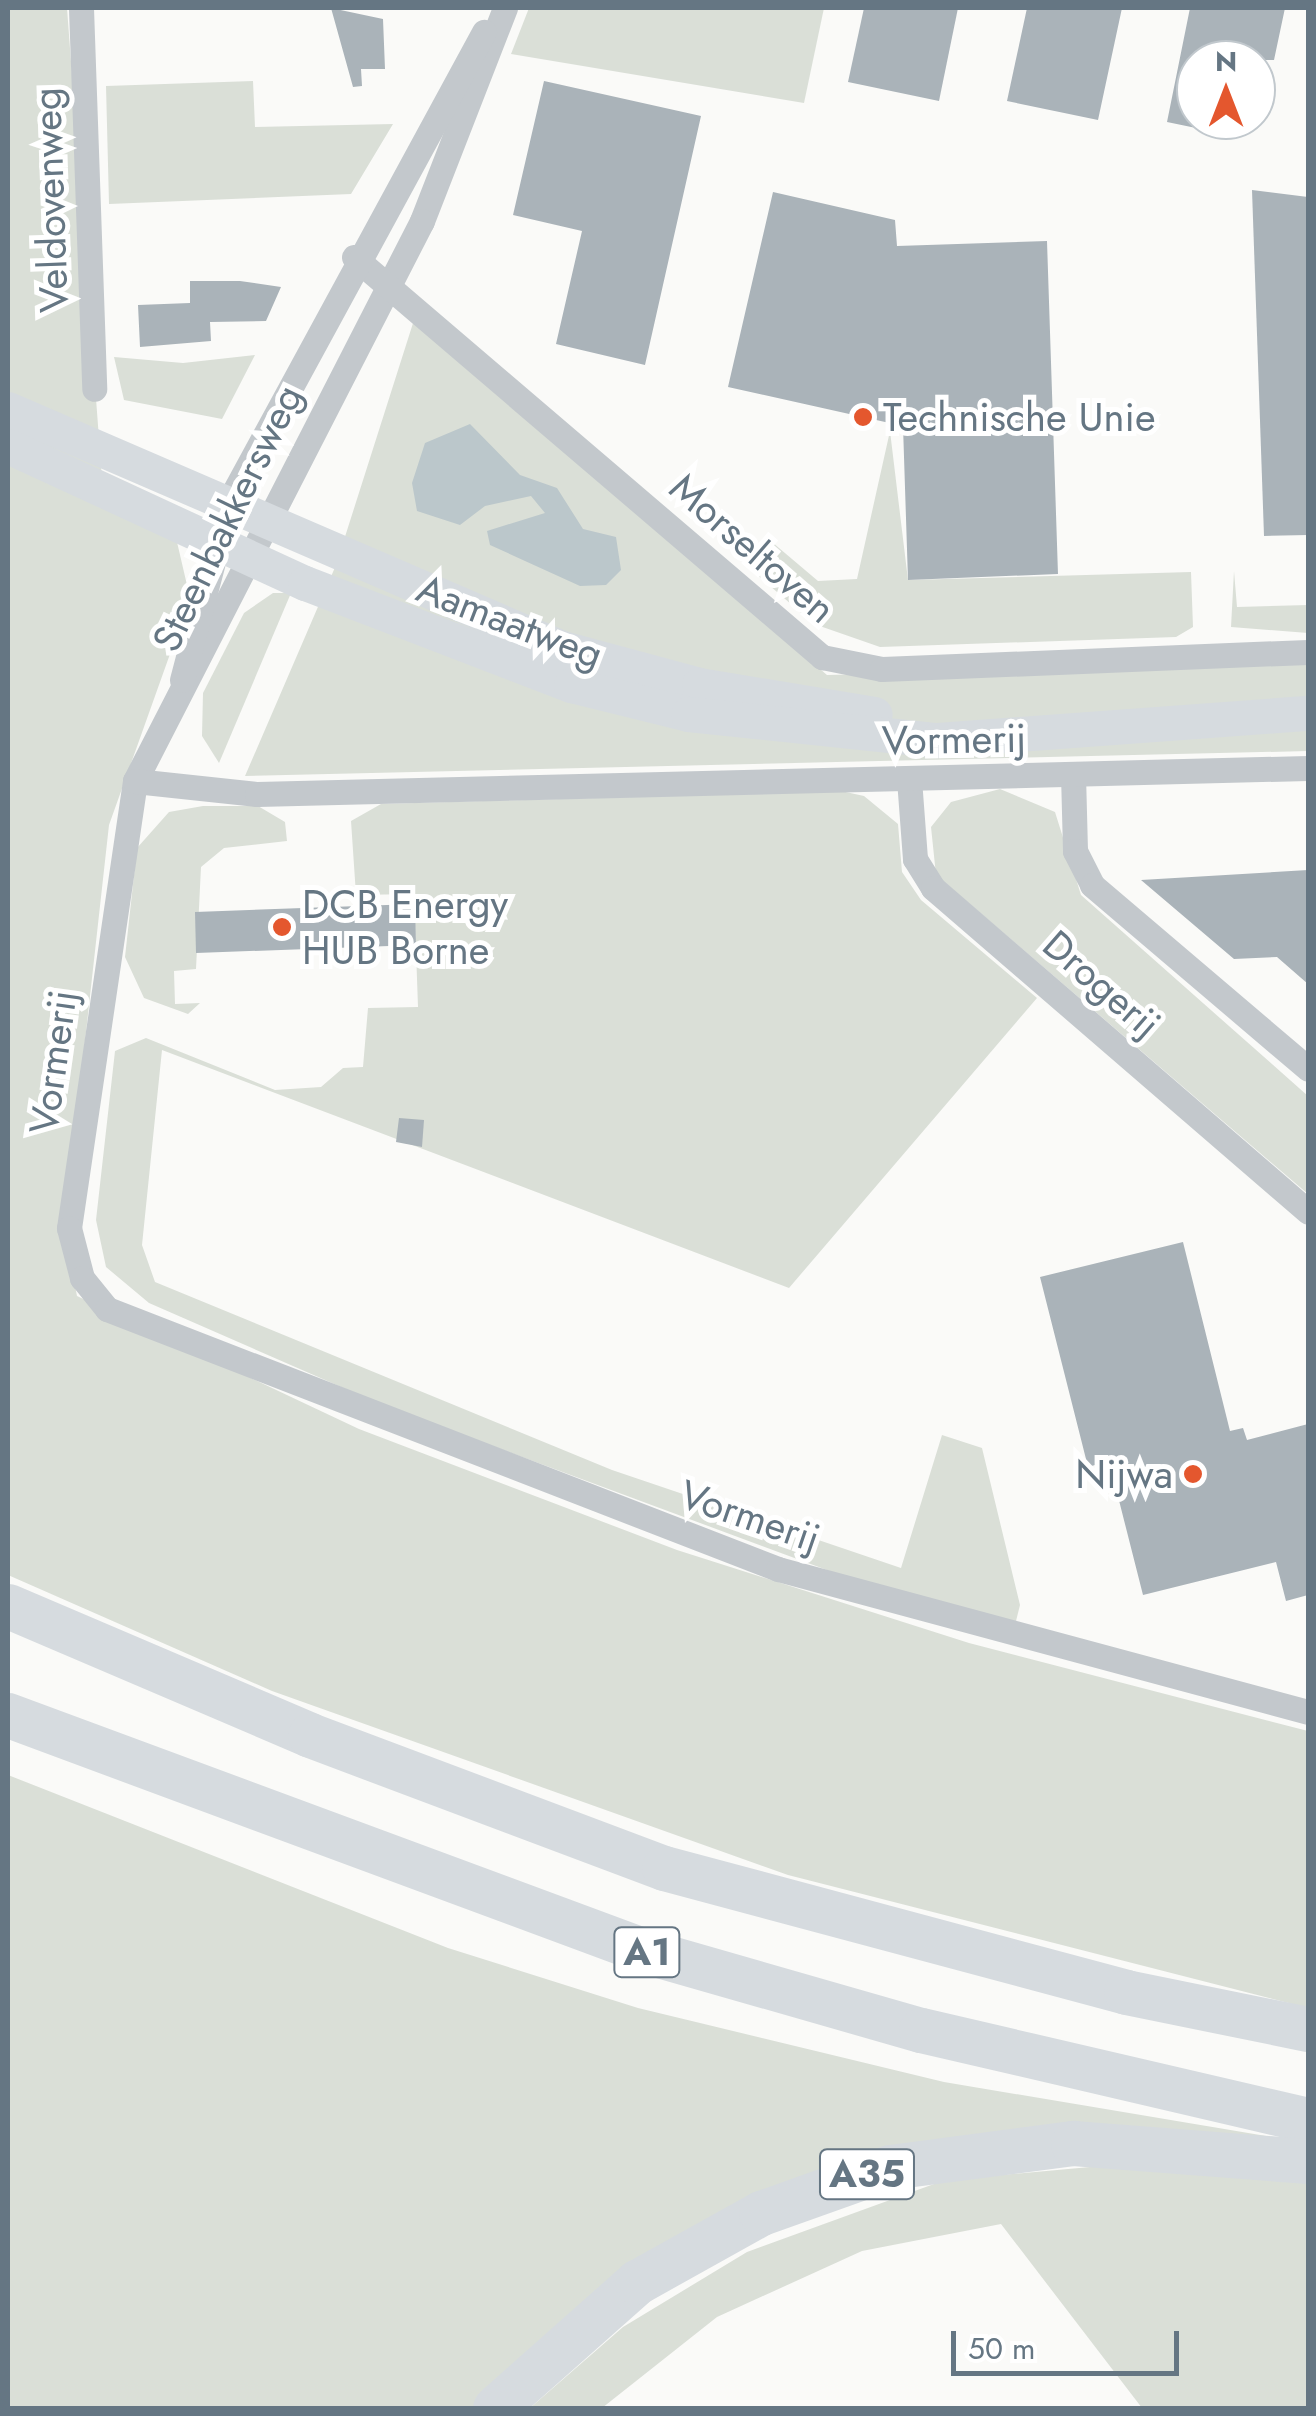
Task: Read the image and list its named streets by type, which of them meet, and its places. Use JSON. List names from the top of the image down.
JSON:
{
  "streets": {
    "highway": ["A1", "A35"],
    "main road": ["Aamaatweg"],
    "street": [
      "Veldovenweg",
      "Steenbakkersweg",
      "Morseltoven",
      "Vormerij",
      "Drogerij"
    ]
  },
  "crossings": [
    ["Steenbakkersweg", "Morseltoven"],
    ["Steenbakkersweg", "Aamaatweg"],
    ["Vormerij", "Drogerij"]
  ],
  "places": ["Technische Unie", "DCB Energy HUB Borne", "Nijwa"],
  "scale_bar": "50 m",
  "north": "top"
}
